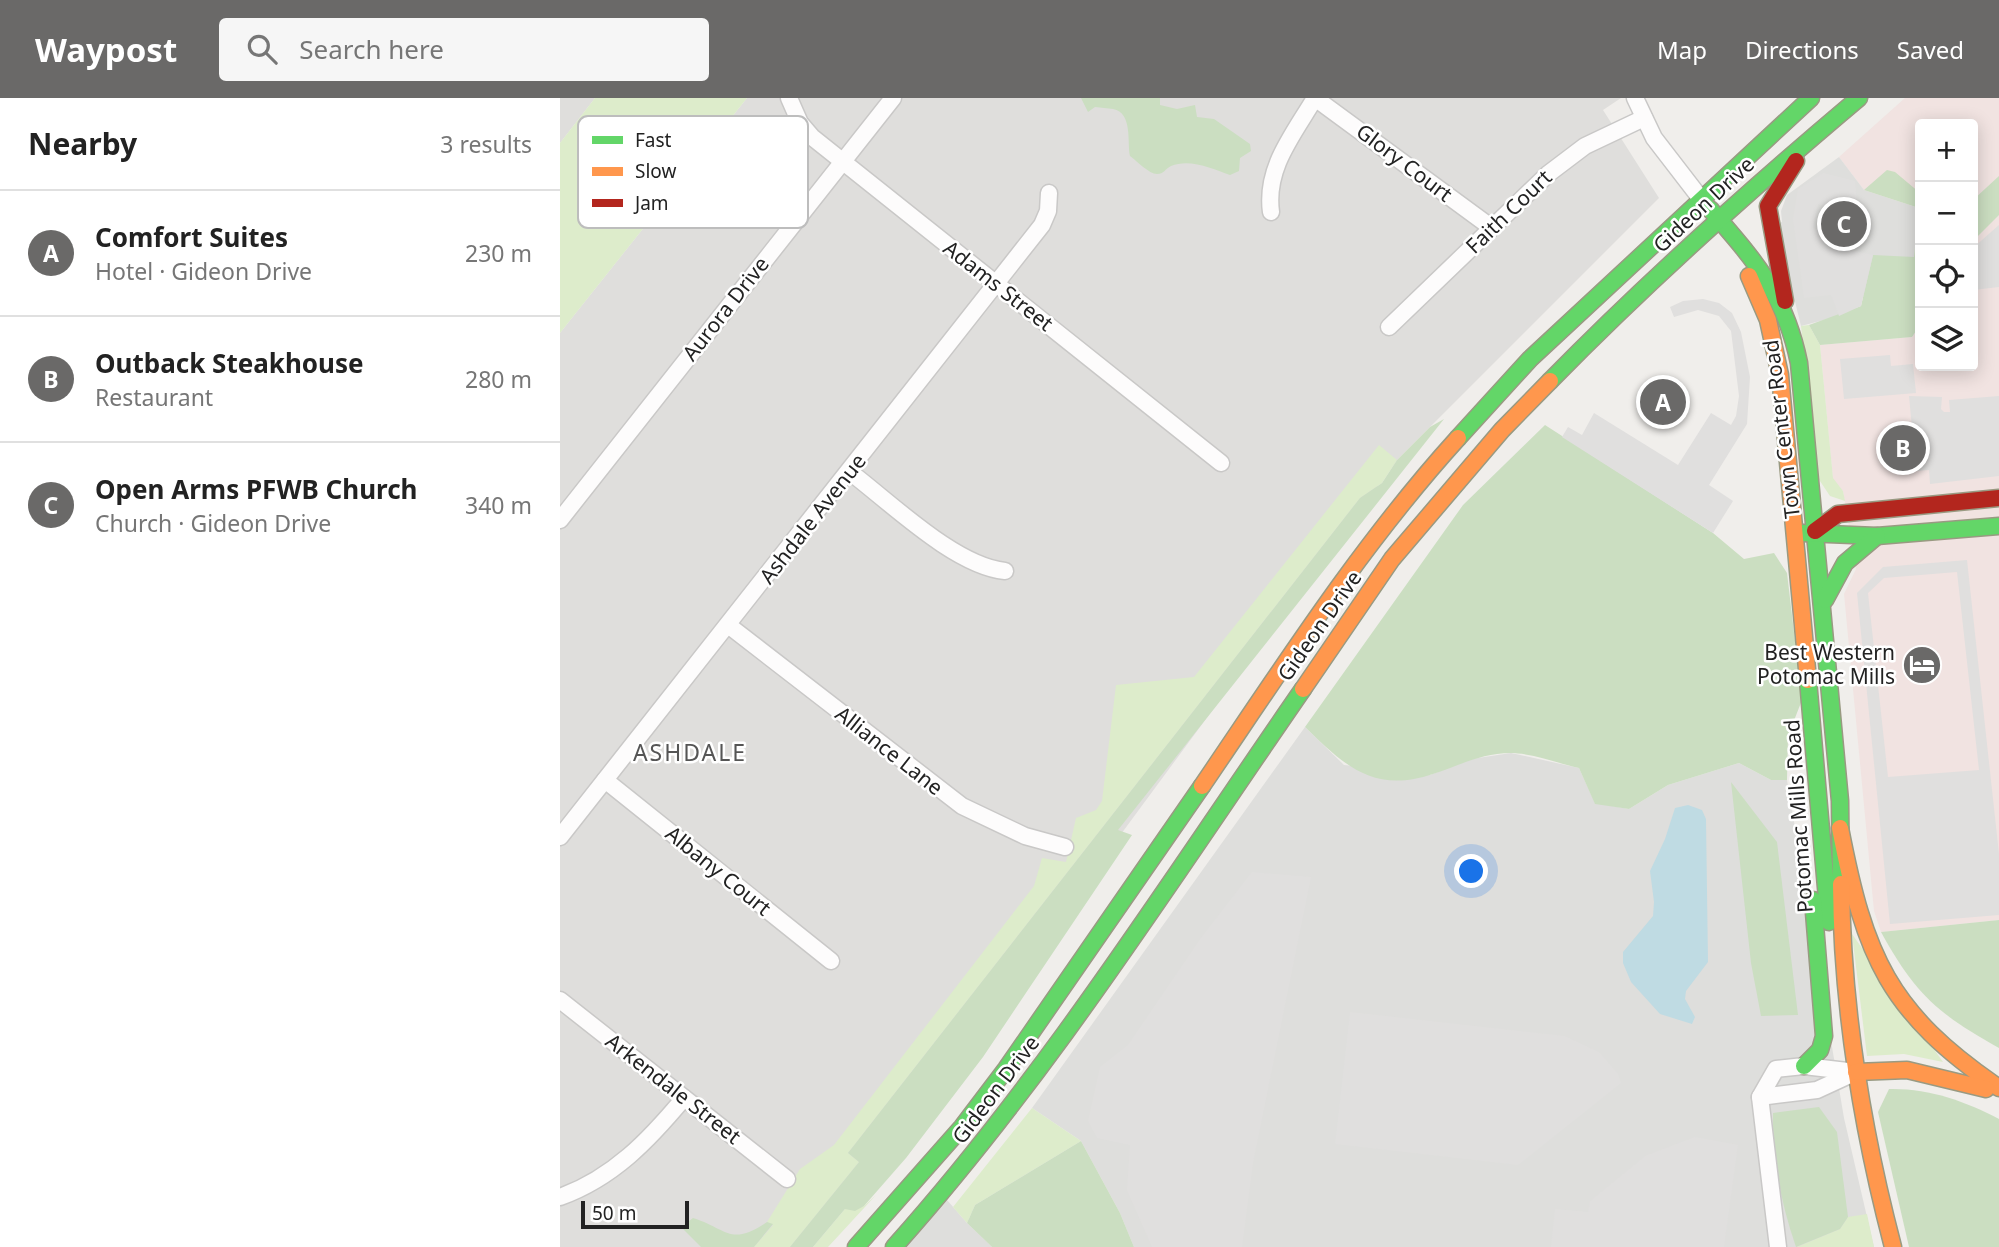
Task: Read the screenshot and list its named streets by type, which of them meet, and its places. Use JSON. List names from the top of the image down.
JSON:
{
  "streets": {
    "main road": ["Gideon Drive", "Town Center Road", "Potomac Mills Road"],
    "street": [
      "Glory Court",
      "Faith Court",
      "Adams Street",
      "Aurora Drive",
      "Ashdale Avenue",
      "Alliance Lane",
      "Albany Court",
      "Arkendale Street"
    ]
  },
  "crossings": [
    ["Glory Court", "Faith Court"],
    ["Gideon Drive", "Town Center Road"],
    ["Adams Street", "Aurora Drive"],
    ["Adams Street", "Ashdale Avenue"],
    ["Town Center Road", "Potomac Mills Road"],
    ["Ashdale Avenue", "Alliance Lane"],
    ["Ashdale Avenue", "Albany Court"]
  ],
  "districts": ["ASHDALE"],
  "places": {
    "hotel": ["Best Western Potomac Mills"]
  },
  "legend": ["Fast", "Slow", "Jam"],
  "scale_bar": "50 m",
  "page": {
    "header": "Waypost",
    "search": "Search here",
    "nav": ["Map", "Directions", "Saved"],
    "heading": ["Nearby", "3 results"],
    "map_buttons": ["+", "−"],
    "list": [
      {
        "mark": "A",
        "name": "Comfort Suites",
        "note": "Hotel · Gideon Drive",
        "value": "230 m"
      },
      {
        "mark": "B",
        "name": "Outback Steakhouse",
        "note": "Restaurant",
        "value": "280 m"
      },
      {
        "mark": "C",
        "name": "Open Arms PFWB Church",
        "note": "Church · Gideon Drive",
        "value": "340 m"
      }
    ],
    "pins": ["C", "A", "B"],
    "scale": "50 m"
  }
}
